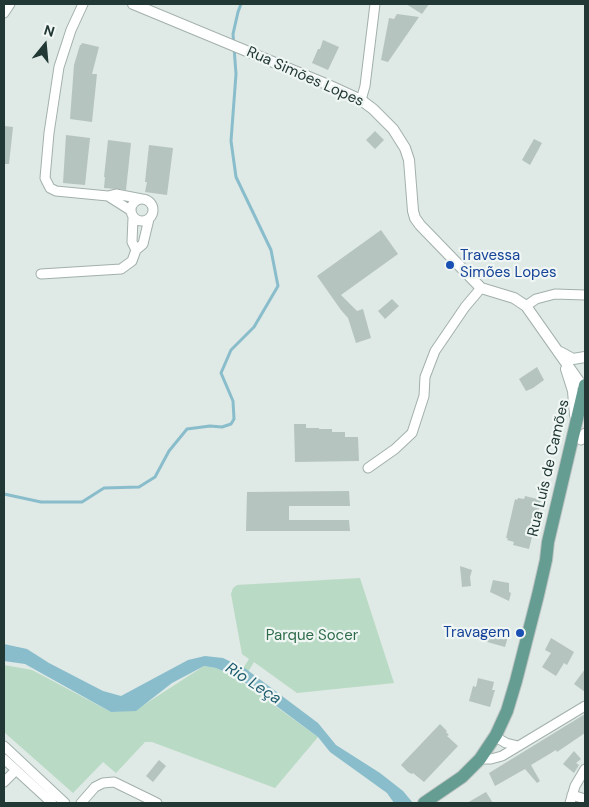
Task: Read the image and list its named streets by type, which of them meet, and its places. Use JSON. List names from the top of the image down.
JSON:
{
  "streets": {
    "main road": ["Rua Luís de Camões"],
    "street": ["Rua Simões Lopes"]
  },
  "crossings": [
    ["Rua Simões Lopes", "Rua Luís de Camões"]
  ],
  "water": ["Rio Leça"],
  "parks": ["Parque Socer"],
  "places": ["Travessa Simões Lopes", "Travagem"],
  "north": "top"
}
